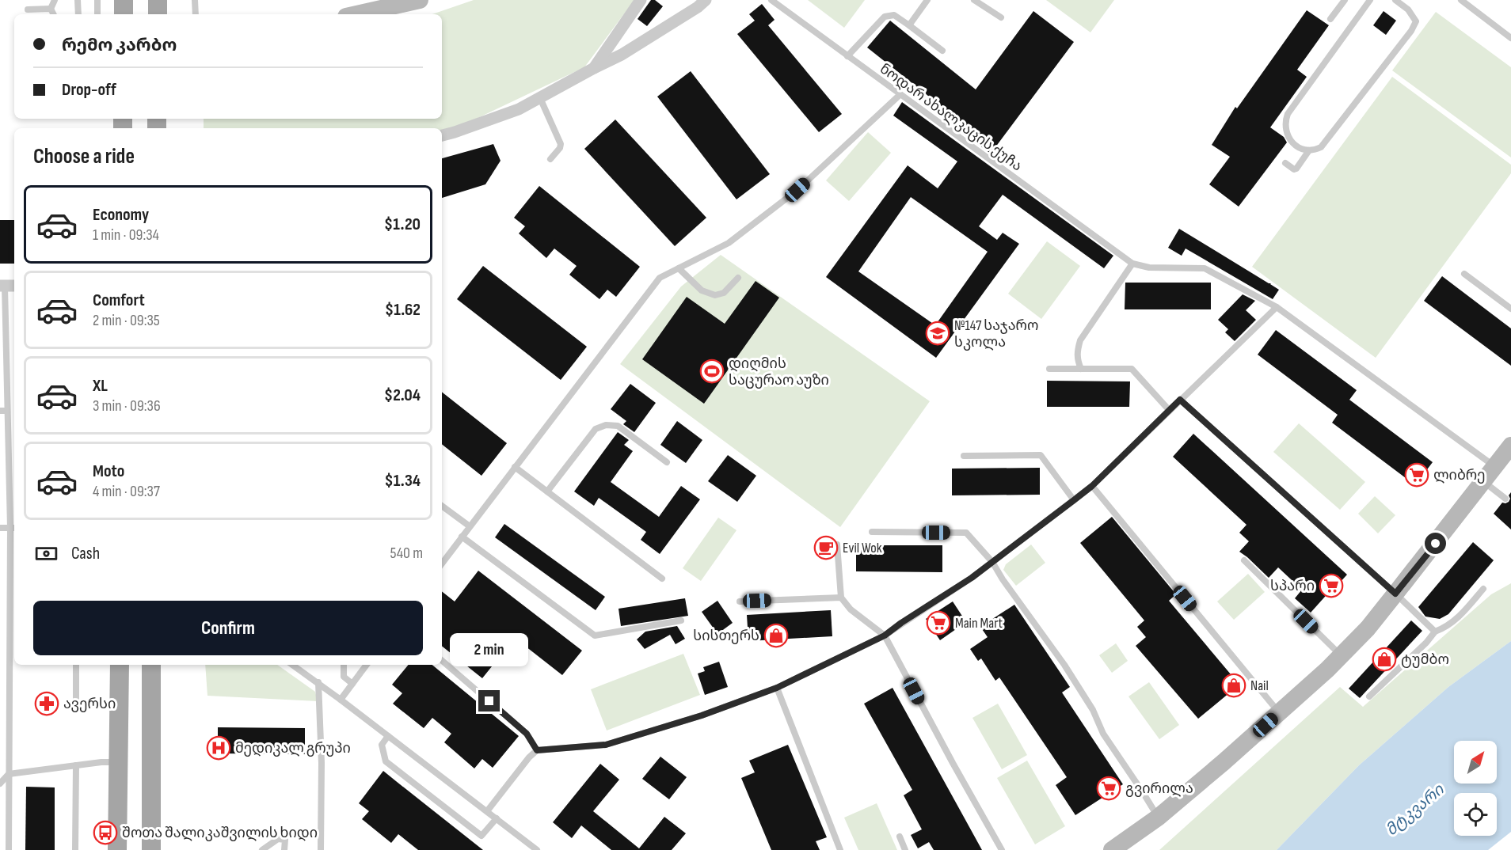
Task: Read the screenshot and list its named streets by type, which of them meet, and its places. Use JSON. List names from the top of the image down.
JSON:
{
  "streets": {
    "lane": ["ნოდარ ახალკაცის ქუჩა"]
  },
  "water": ["მტკვარი"],
  "places": {
    "school or university": ["№147 საჯარო სკოლა"],
    "sports": ["დიღმის საცურაო აუზი"],
    "supermarket": [
      "ლიბრე",
      "სპარი",
      "Main Mart",
      "გვირილა"
    ],
    "cafe": ["Evil Wok"],
    "shop": ["სისთერს", "ტუმბო", "Nail"],
    "pharmacy": ["ავერსი"],
    "hospital": ["მედიკალ გრუპი"],
    "bus stop": ["შოთა შალიკაშვილის ხიდი"]
  },
  "north": "top right",
  "page": {
    "banner": ["რემო კარბო", "Drop-off"],
    "heading": "Choose a ride",
    "list": [
      {
        "name": "Economy",
        "note": "1 min · 09:34",
        "value": "$1.20"
      },
      {
        "name": "Comfort",
        "note": "2 min · 09:35",
        "value": "$1.62"
      },
      {
        "name": "XL",
        "note": "3 min · 09:36",
        "value": "$2.04"
      },
      {
        "name": "Moto",
        "note": "4 min · 09:37",
        "value": "$1.34"
      }
    ],
    "pay": ["Cash", "540 m"],
    "buttons": "Confirm",
    "bubble": "2 min"
  }
}
